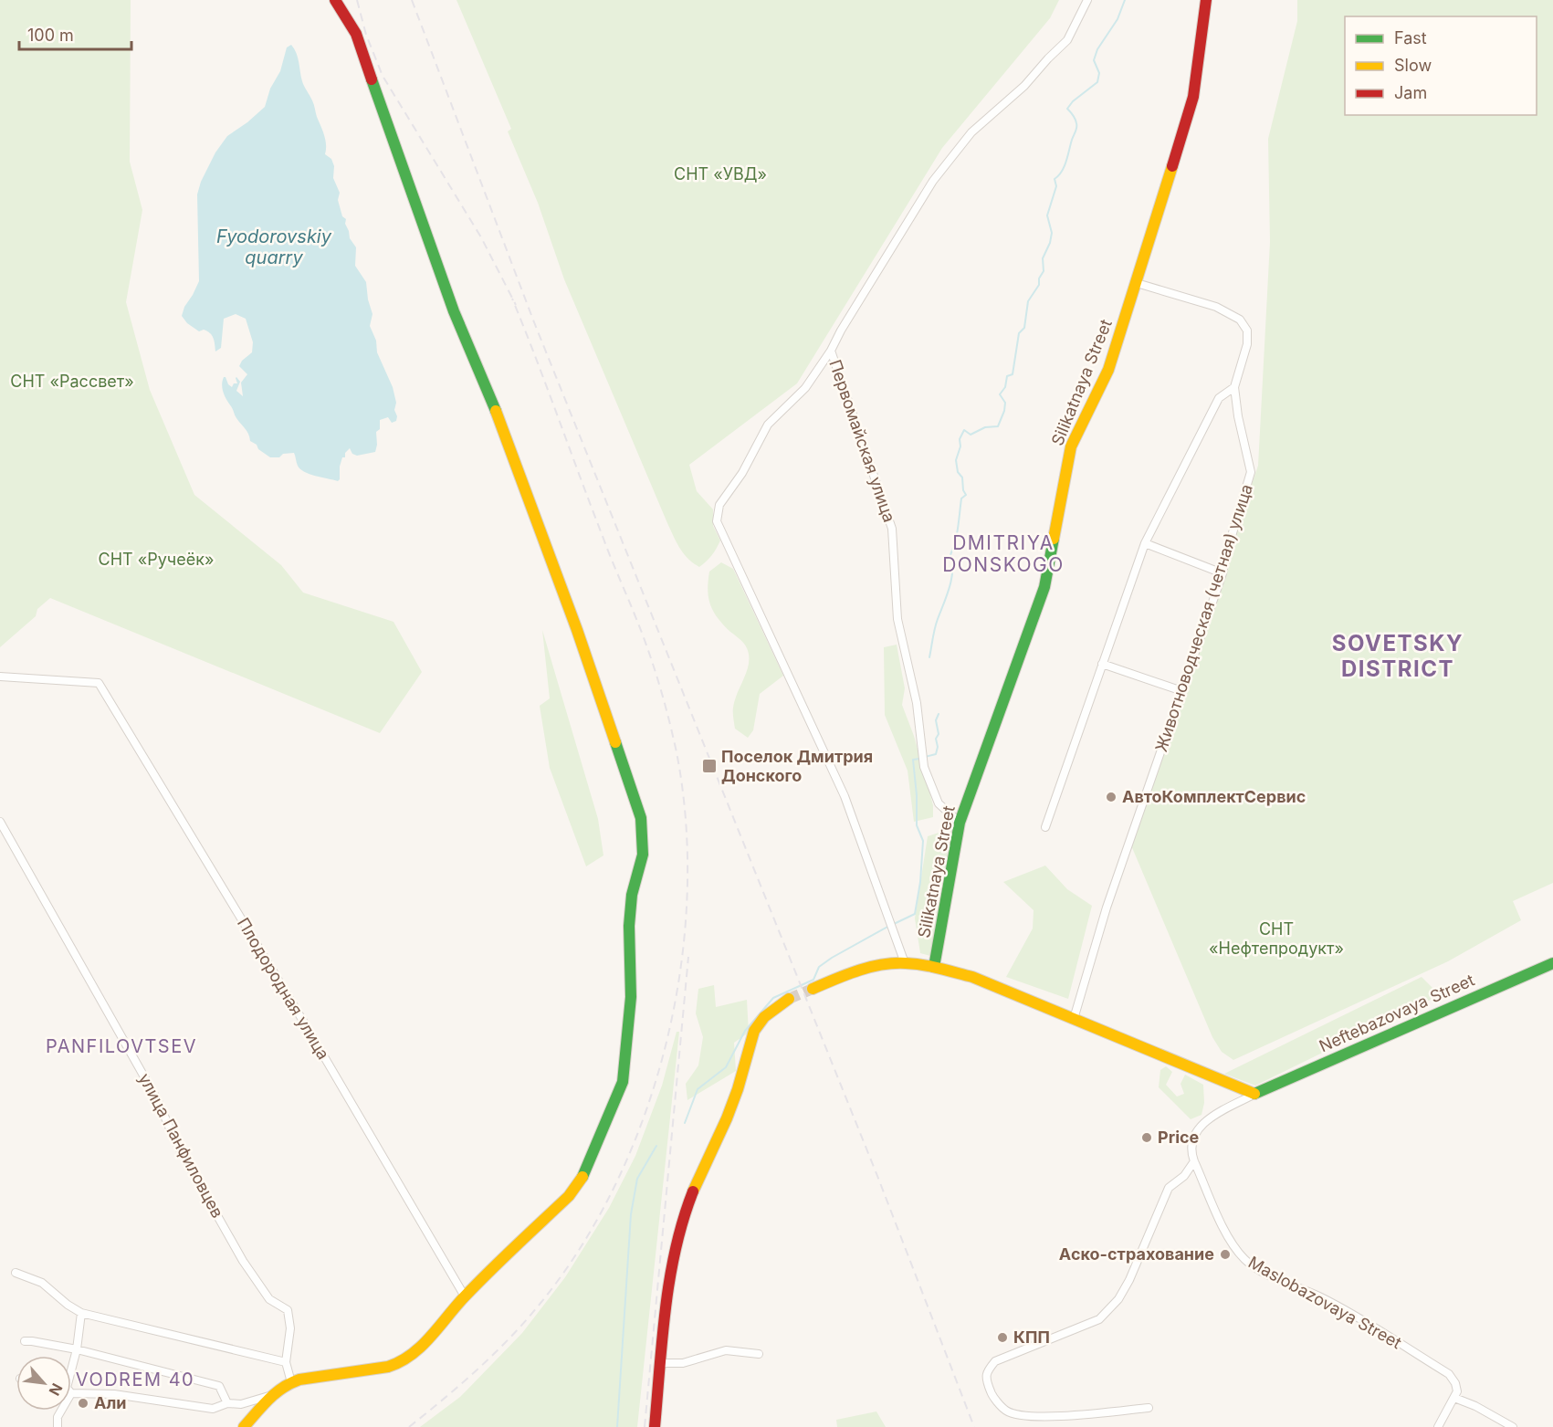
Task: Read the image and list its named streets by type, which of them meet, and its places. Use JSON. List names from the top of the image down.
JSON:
{
  "streets": {
    "street": [
      "Silikatnaya Street",
      "Первомайская улица",
      "Животноводческая (четная) улица",
      "Плодородная улица",
      "Neftebazovaya Street",
      "улица Панфиловцев",
      "Maslobazovaya Street"
    ]
  },
  "crossings": [
    ["Silikatnaya Street", "Первомайская улица"],
    ["Silikatnaya Street", "Животноводческая (четная) улица"],
    ["Neftebazovaya Street", "Maslobazovaya Street"]
  ],
  "districts": [
    "DMITRIYA DONSKOGO",
    "SOVETSKY DISTRICT",
    "PANFILOVTSEV",
    "VODREM 40"
  ],
  "water": ["Fyodorovskiy quarry"],
  "parks": [
    "СНТ «УВД»",
    "СНТ «Рассвет»",
    "СНТ «Ручеёк»",
    "СНТ «Нефтепродукт»"
  ],
  "places": {
    "transit": ["Поселок Дмитрия Донского"],
    "other": [
      "АвтоКомплектСервис",
      "Price",
      "Аско-страхование",
      "КПП",
      "Али"
    ]
  },
  "legend": ["Fast", "Slow", "Jam"],
  "scale_bar": "100 m",
  "north": "bottom right"
}
